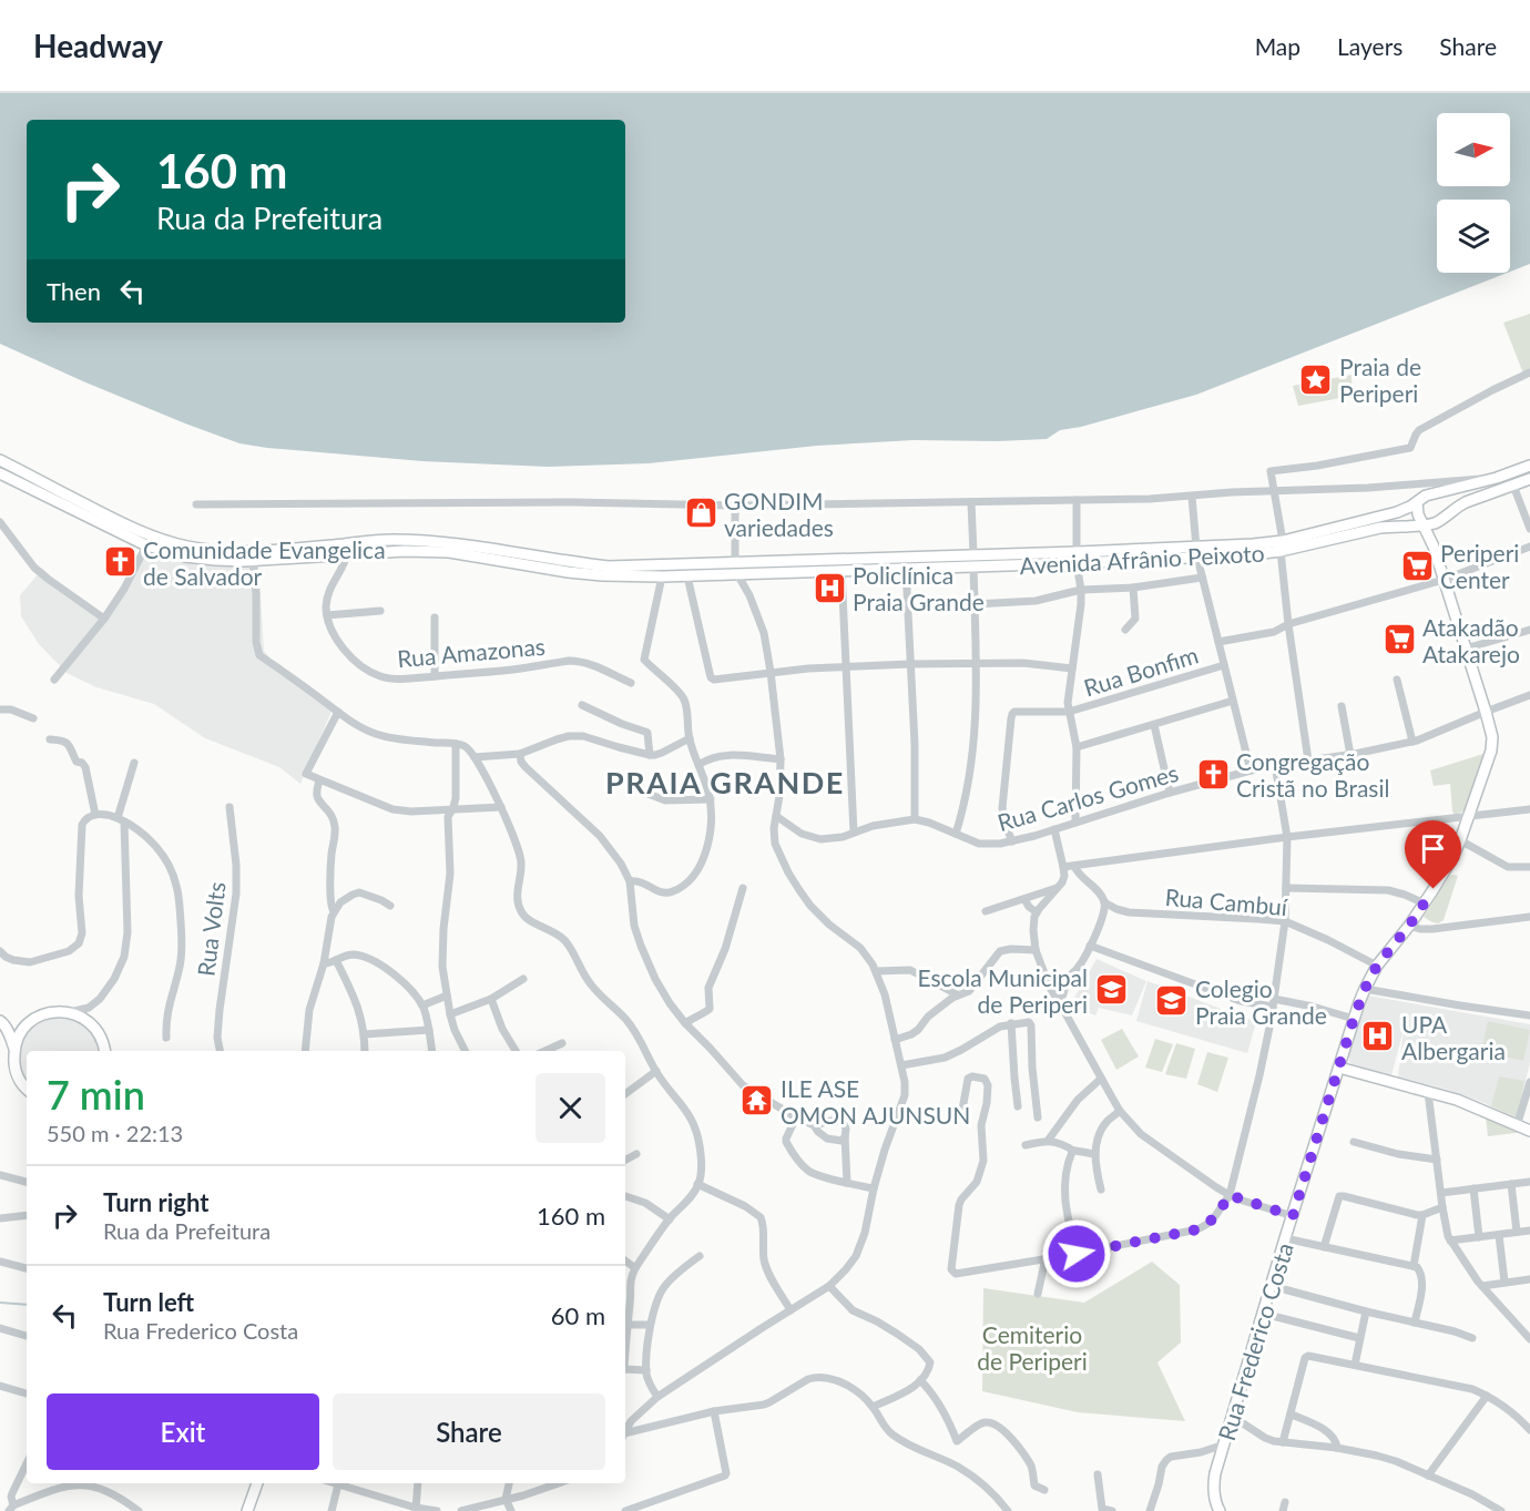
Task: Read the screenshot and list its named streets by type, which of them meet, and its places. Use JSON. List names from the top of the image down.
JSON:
{
  "streets": {
    "main road": ["Avenida Afrânio Peixoto", "Rua Frederico Costa"],
    "street": [
      "Rua Amazonas",
      "Rua Bonfim",
      "Rua Carlos Gomes",
      "Rua Cambuí",
      "Rua Volts"
    ]
  },
  "crossings": [
    ["Avenida Afrânio Peixoto", "Rua Frederico Costa"],
    ["Rua Bonfim", "Rua Carlos Gomes"],
    ["Rua Carlos Gomes", "Rua Frederico Costa"],
    ["Rua Cambuí", "Rua Frederico Costa"]
  ],
  "districts": ["PRAIA GRANDE"],
  "parks": ["Cemiterio de Periperi"],
  "places": {
    "place": ["Praia de Periperi"],
    "shop": ["GONDIM variedades"],
    "church": ["Comunidade Evangelica de Salvador", "Congregação Cristã no Brasil"],
    "supermarket": ["Periperi Center", "Atakadão Atakarejo"],
    "hospital": ["Policlínica Praia Grande", "UPA Albergaria"],
    "school or university": ["Escola Municipal de Periperi", "Colegio Praia Grande"],
    "temple": ["ILE ASE OMON AJUNSUN"]
  },
  "north": "right",
  "page": {
    "header": "Headway",
    "nav": ["Map", "Layers", "Share"],
    "turn": ["160 m", "Rua da Prefeitura"],
    "then": "Then",
    "heading": ["7 min", "550 m · 22:13"],
    "list": [
      {
        "name": "Turn right",
        "note": "Rua da Prefeitura",
        "value": "160 m"
      },
      {
        "name": "Turn left",
        "note": "Rua Frederico Costa",
        "value": "60 m"
      }
    ],
    "buttons": ["Exit", "Share"]
  }
}
